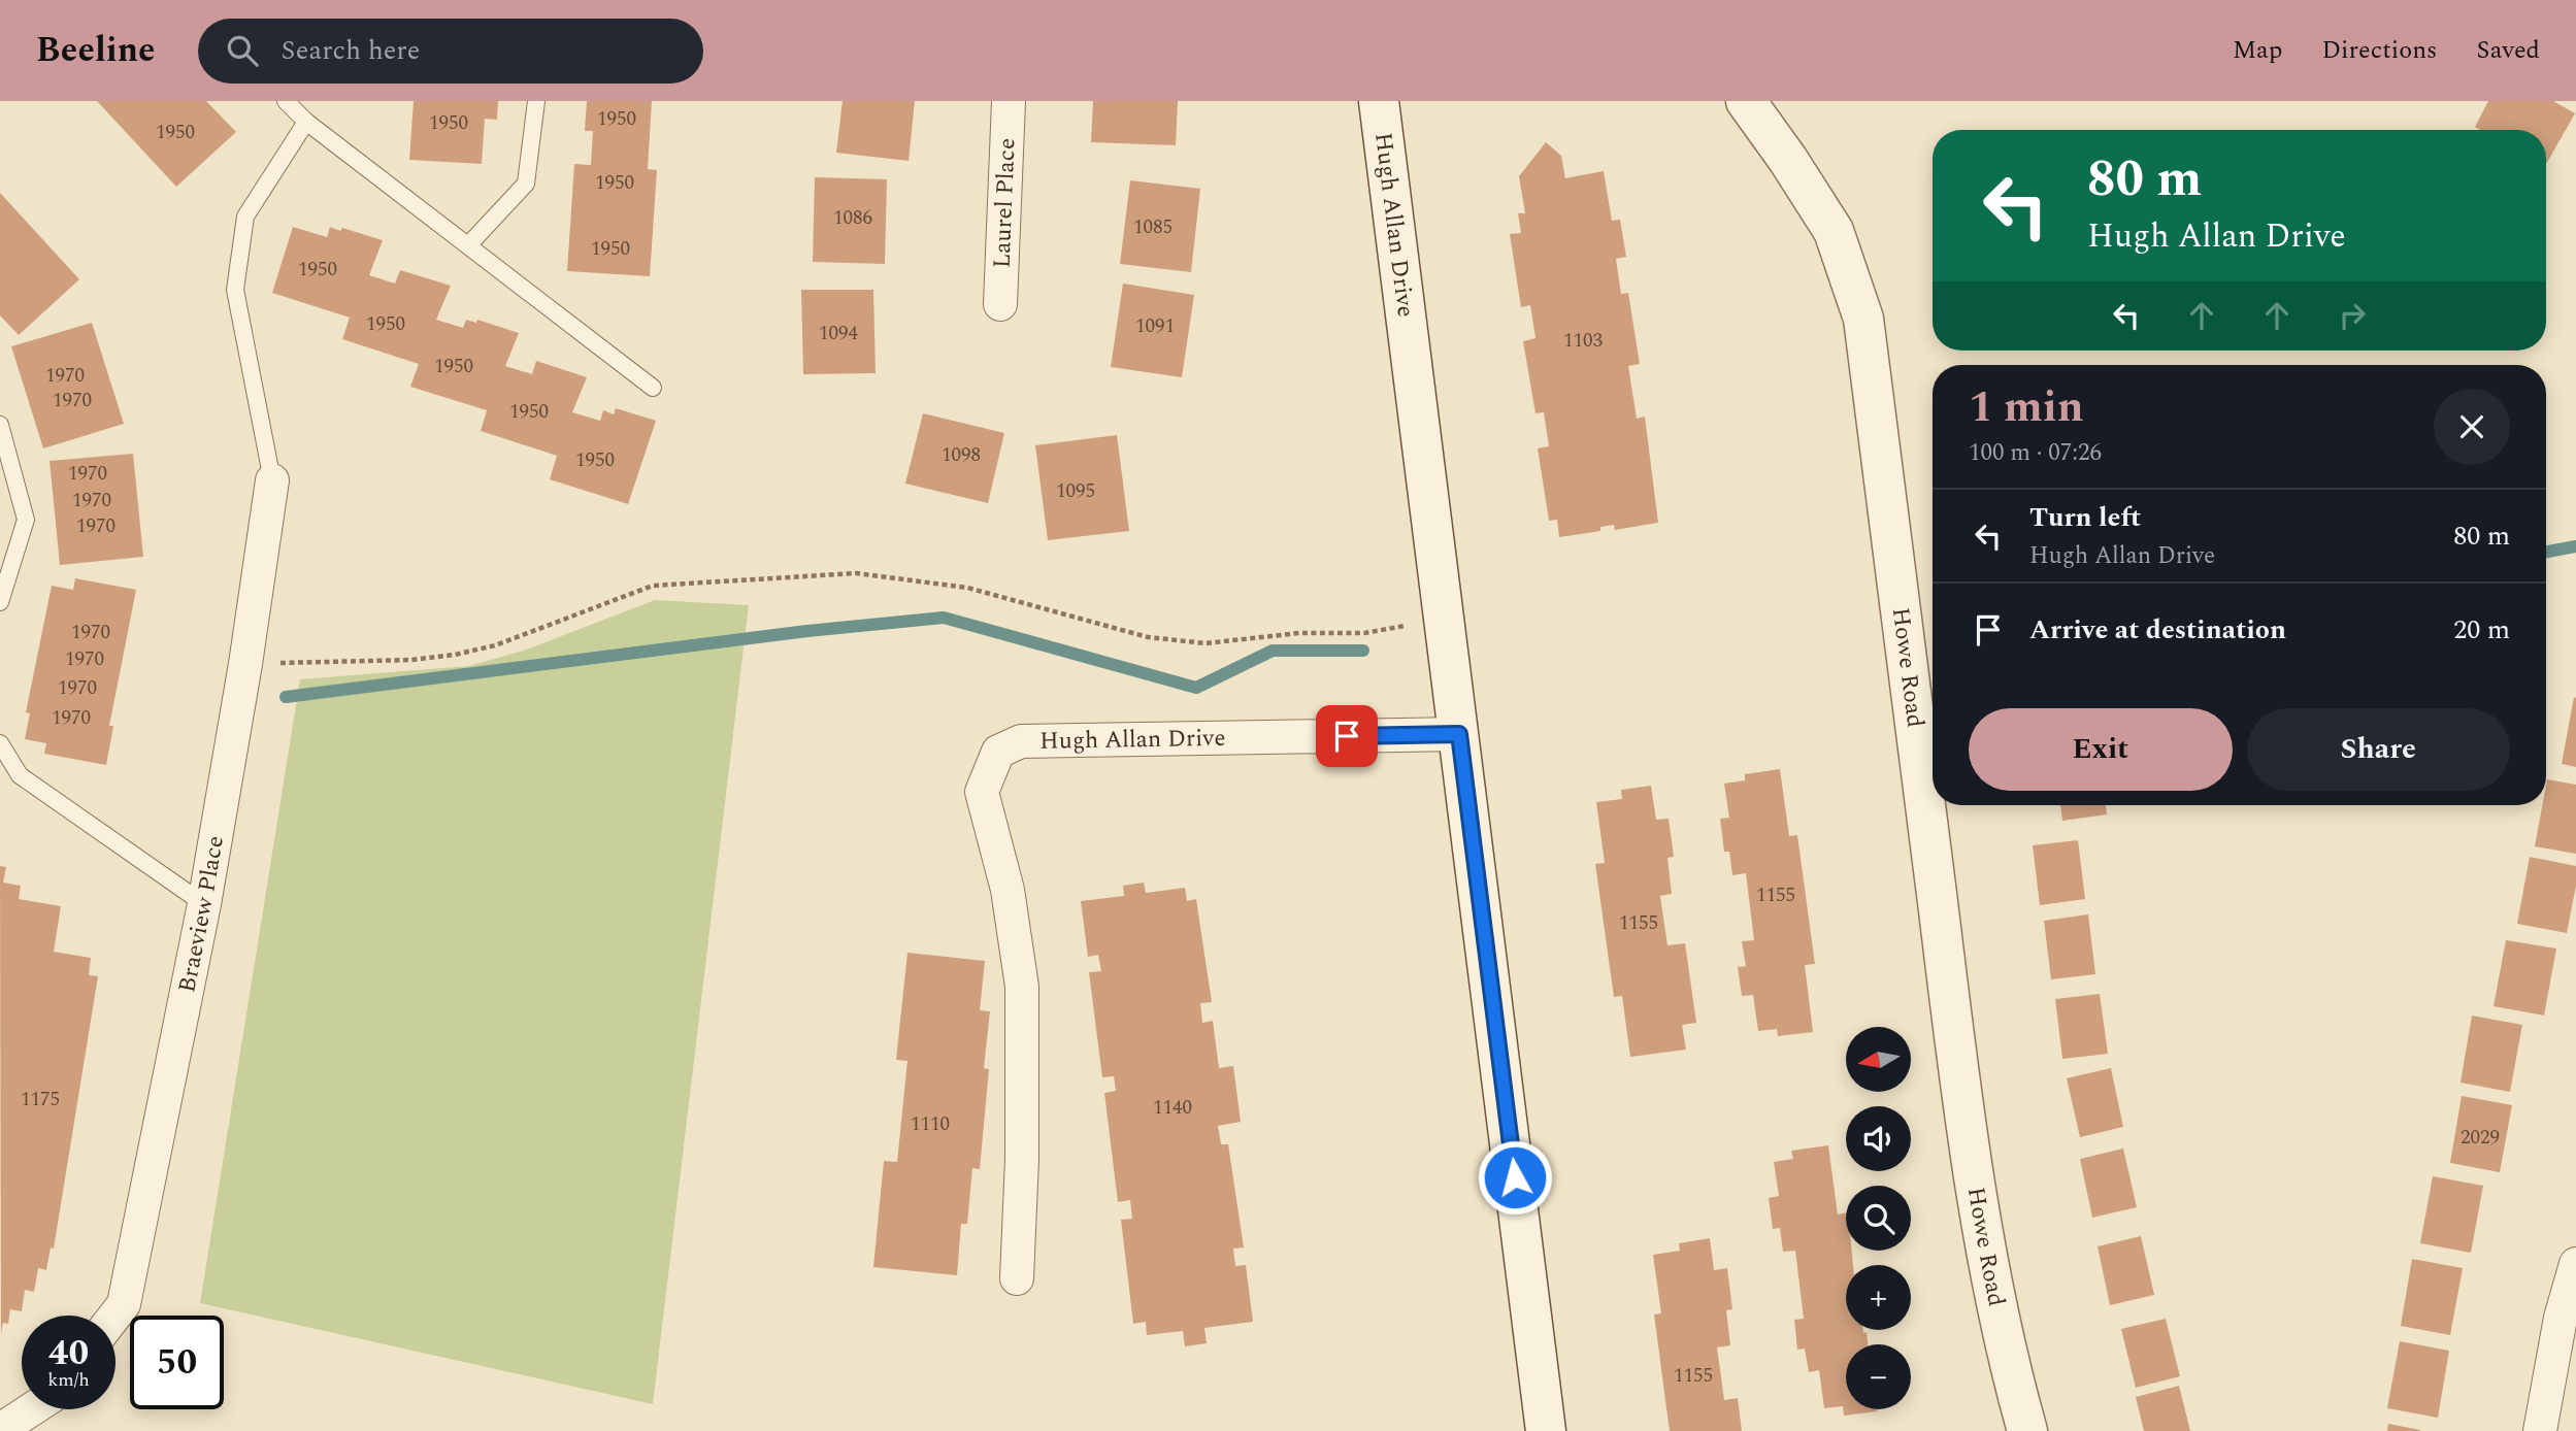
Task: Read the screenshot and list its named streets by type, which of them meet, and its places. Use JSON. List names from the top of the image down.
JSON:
{
  "streets": {
    "street": [
      "Laurel Place",
      "Hugh Allan Drive",
      "Howe Road",
      "Braeview Place"
    ]
  },
  "house_numbers": [
    "1950",
    "1950",
    "1950",
    "1950",
    "1086",
    "1085",
    "1950",
    "1950",
    "1950",
    "1091",
    "1094",
    "1103",
    "1950",
    "1970",
    "1970",
    "1950",
    "1098",
    "1950",
    "1970",
    "1095",
    "1970",
    "1970",
    "1970",
    "1970",
    "1970",
    "1970",
    "1155",
    "1155",
    "1175",
    "1140",
    "1110",
    "2029",
    "1155"
  ],
  "north": "left",
  "page": {
    "header": "Beeline",
    "search": "Search here",
    "nav": ["Map", "Directions", "Saved"],
    "turn": ["80 m", "Hugh Allan Drive"],
    "heading": ["1 min", "100 m · 07:26"],
    "list": [
      {
        "name": "Turn left",
        "note": "Hugh Allan Drive",
        "value": "80 m"
      },
      {
        "name": "Arrive at destination",
        "value": "20 m"
      }
    ],
    "buttons": ["Exit", "Share"],
    "map_buttons": ["+", "−"],
    "speed": "40 km/h",
    "limit": "50"
  }
}
